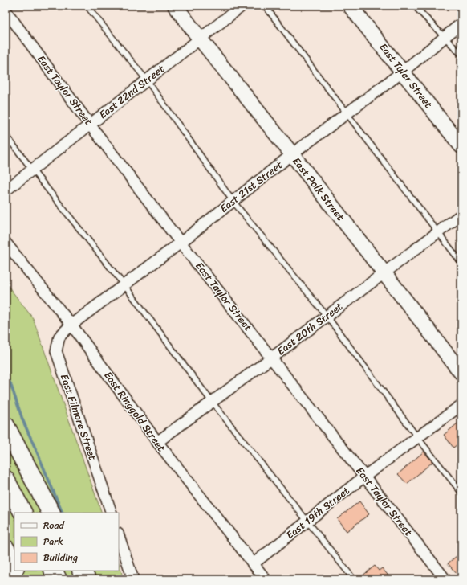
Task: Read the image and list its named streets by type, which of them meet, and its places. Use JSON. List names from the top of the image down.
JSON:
{
  "streets": {
    "street": [
      "East Tyler Street",
      "East Taylor Street",
      "East 22nd Street",
      "East 21st Street",
      "East Polk Street",
      "East 20th Street",
      "East Ringgold Street",
      "East Filmore Street",
      "East 19th Street"
    ]
  },
  "crossings": [
    ["East Tyler Street", "East 21st Street"],
    ["East Taylor Street", "East 22nd Street"],
    ["East Taylor Street", "East 21st Street"],
    ["East Taylor Street", "East 20th Street"],
    ["East Taylor Street", "East 19th Street"],
    ["East 22nd Street", "East Polk Street"],
    ["East 21st Street", "East Polk Street"],
    ["East 21st Street", "East Ringgold Street"],
    ["East 21st Street", "East Filmore Street"],
    ["East Polk Street", "East 20th Street"],
    ["East 20th Street", "East Ringgold Street"],
    ["East Ringgold Street", "East Filmore Street"],
    ["East Ringgold Street", "East 19th Street"]
  ],
  "legend": ["Road", "Park", "Building"]
}
